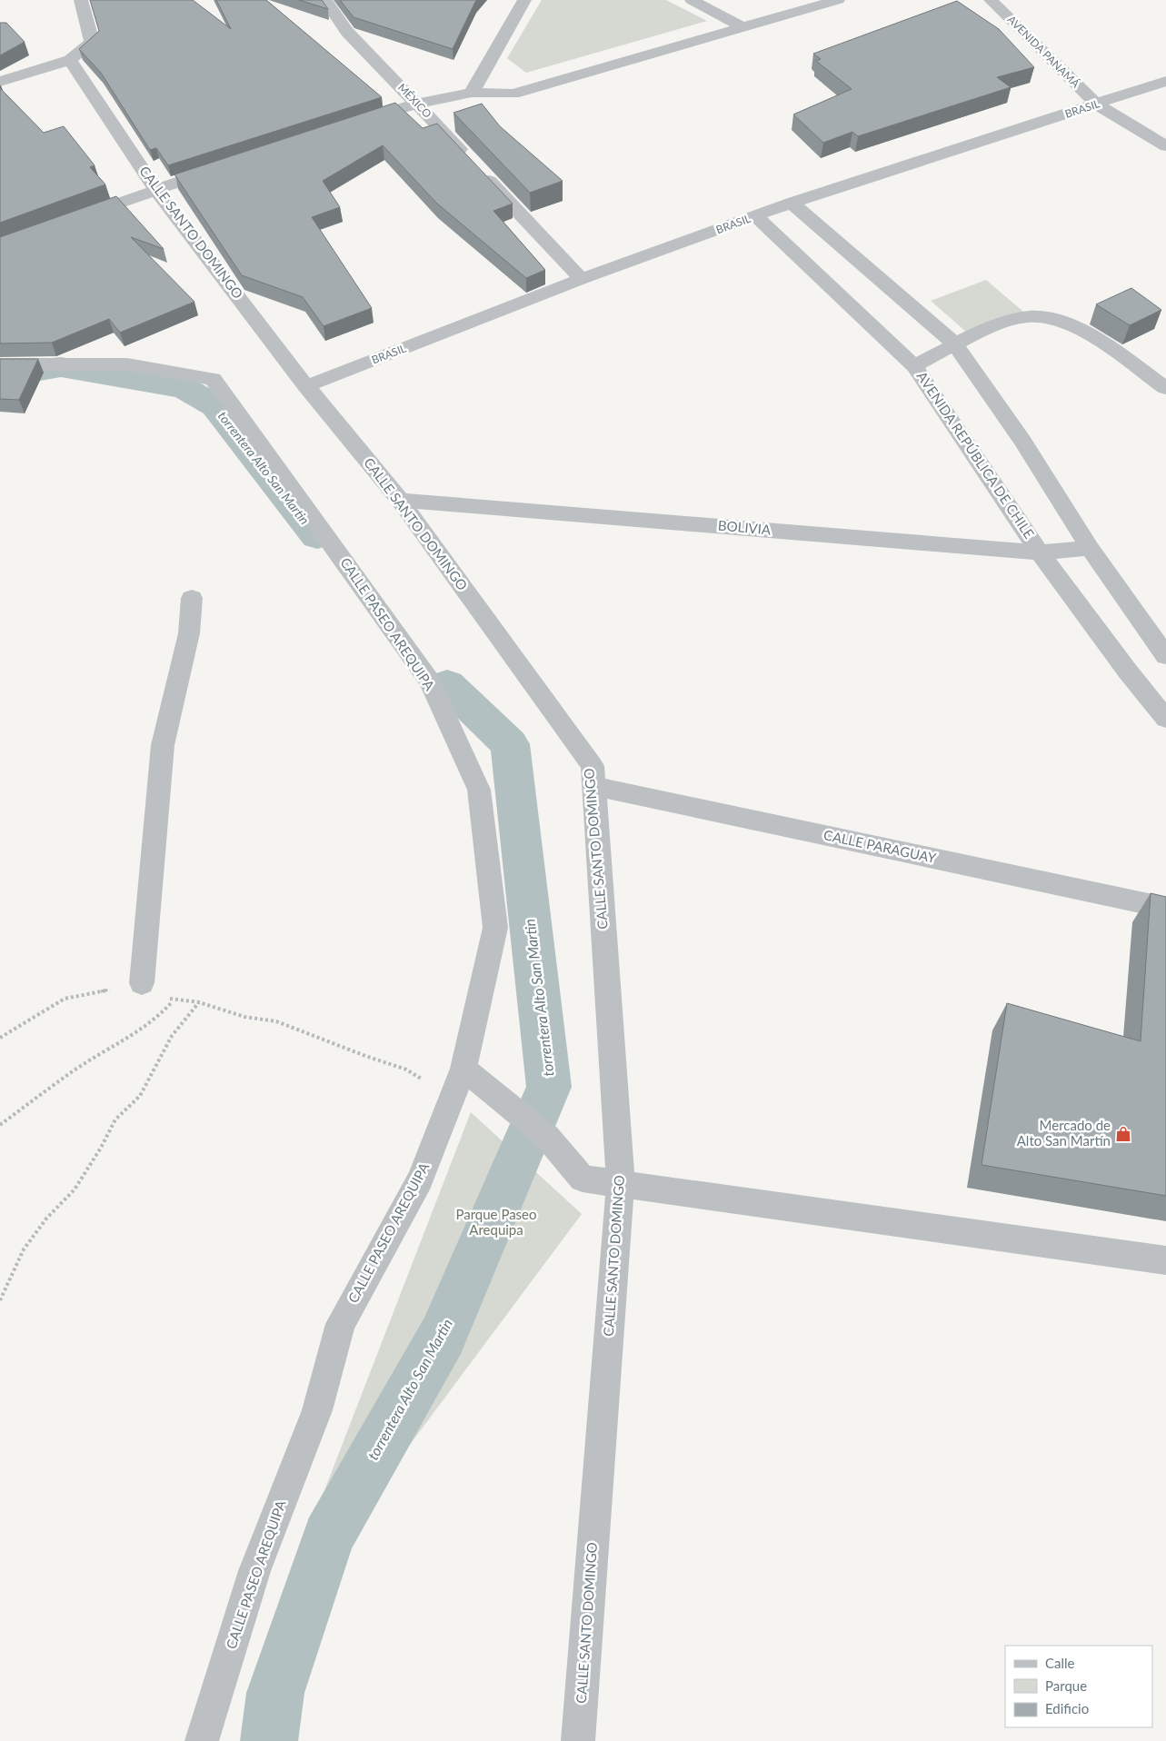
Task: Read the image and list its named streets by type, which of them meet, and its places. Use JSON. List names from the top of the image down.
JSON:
{
  "streets": {
    "street": [
      "AVENIDA PANAMÁ",
      "MÉXICO",
      "BRASIL",
      "CALLE SANTO DOMINGO",
      "AVENIDA REPÚBLICA DE CHILE",
      "BOLIVIA",
      "CALLE PASEO AREQUIPA",
      "CALLE PARAGUAY"
    ]
  },
  "crossings": [
    ["AVENIDA PANAMÁ", "BRASIL"],
    ["MÉXICO", "BRASIL"],
    ["BRASIL", "CALLE SANTO DOMINGO"],
    ["BRASIL", "AVENIDA REPÚBLICA DE CHILE"],
    ["CALLE SANTO DOMINGO", "BOLIVIA"],
    ["CALLE SANTO DOMINGO", "CALLE PARAGUAY"],
    ["AVENIDA REPÚBLICA DE CHILE", "BOLIVIA"]
  ],
  "water": ["torrentera Alto San Martin"],
  "parks": ["Parque Paseo Arequipa"],
  "places": {
    "shop": ["Mercado de Alto San Martín"]
  },
  "legend": ["Calle", "Parque", "Edificio"]
}
